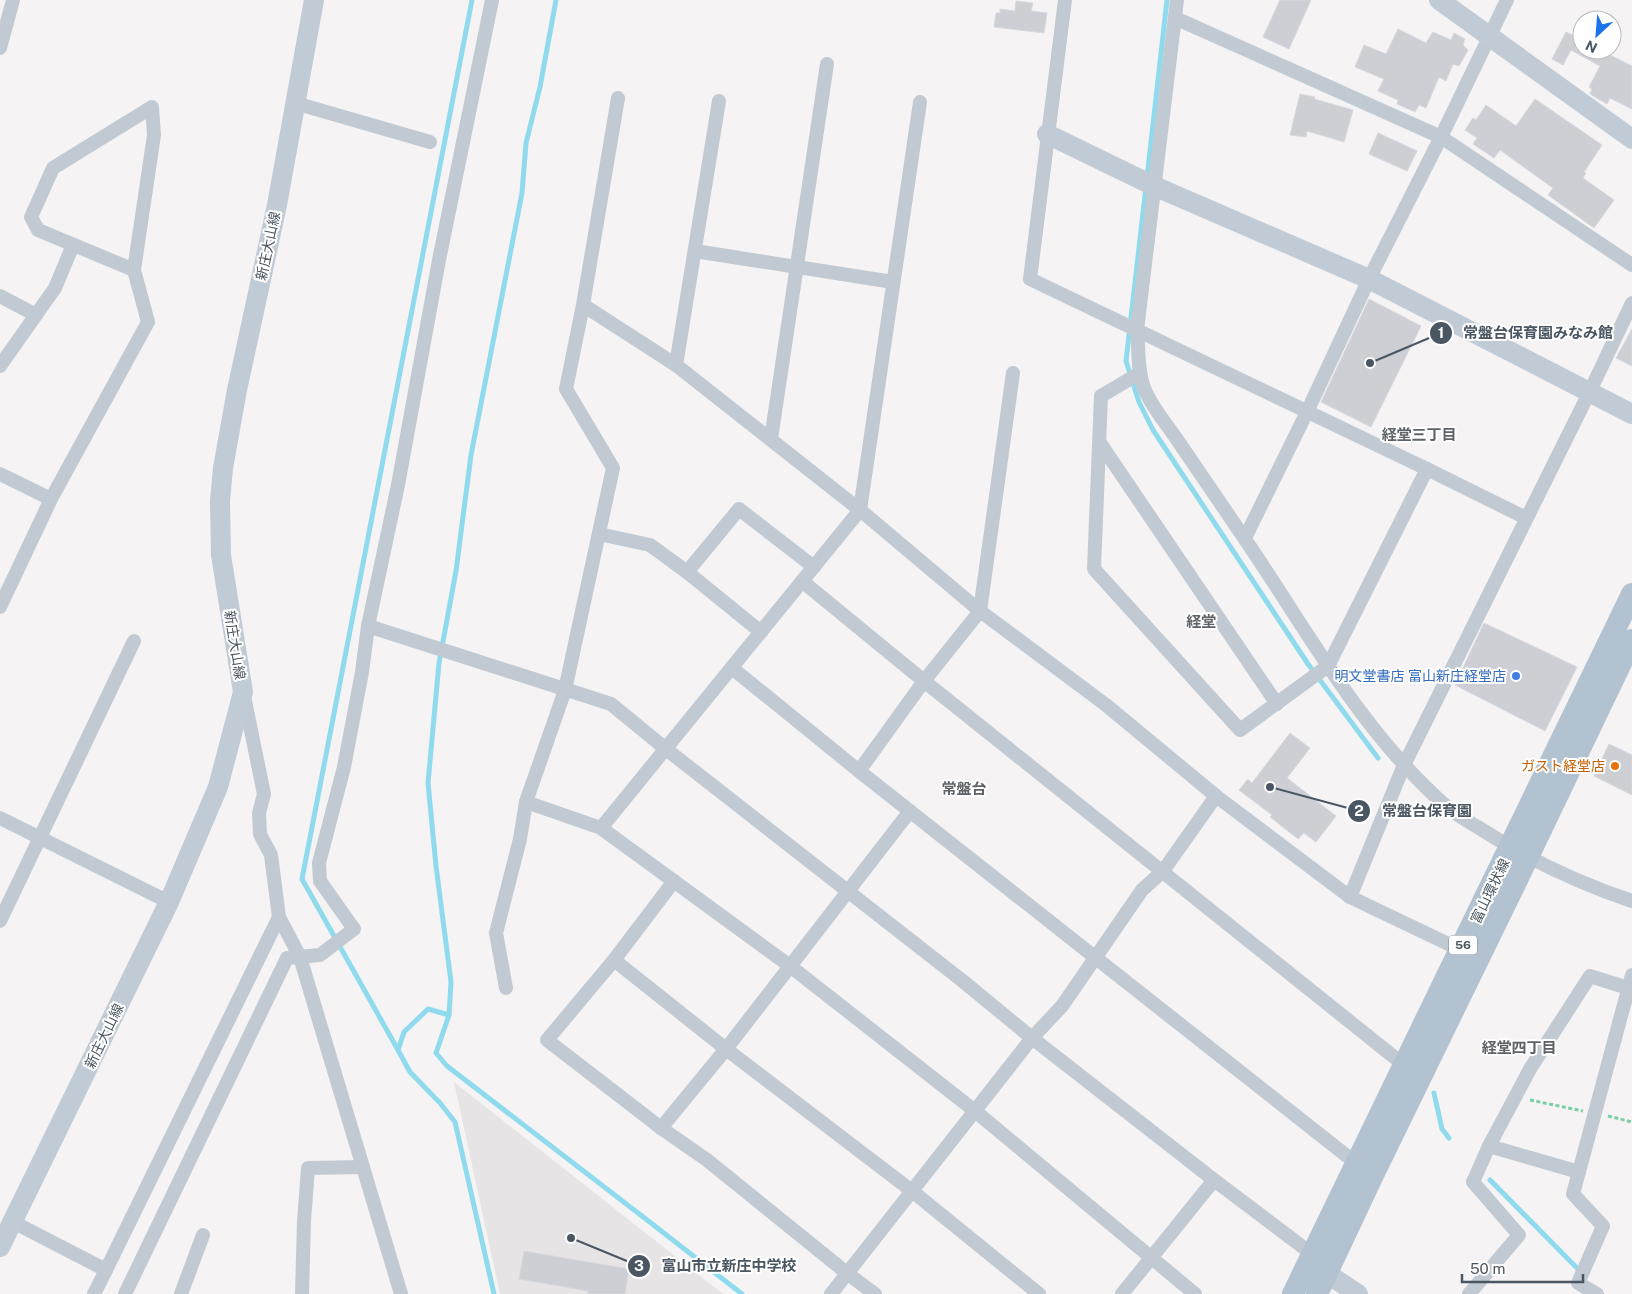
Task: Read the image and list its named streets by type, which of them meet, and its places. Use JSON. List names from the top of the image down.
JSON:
{
  "streets": {
    "main road": ["新庄大山線", "富山環状線", "56"]
  },
  "districts": [
    "経堂三丁目",
    "経堂",
    "常盤台",
    "経堂四丁目"
  ],
  "places": [
    "常盤台保育園みなみ館",
    "明文堂書店 富山新庄経堂店",
    "ガスト経堂店",
    "常盤台保育園",
    "富山市立新庄中学校"
  ],
  "scale_bar": "50 m",
  "north": "bottom left"
}
